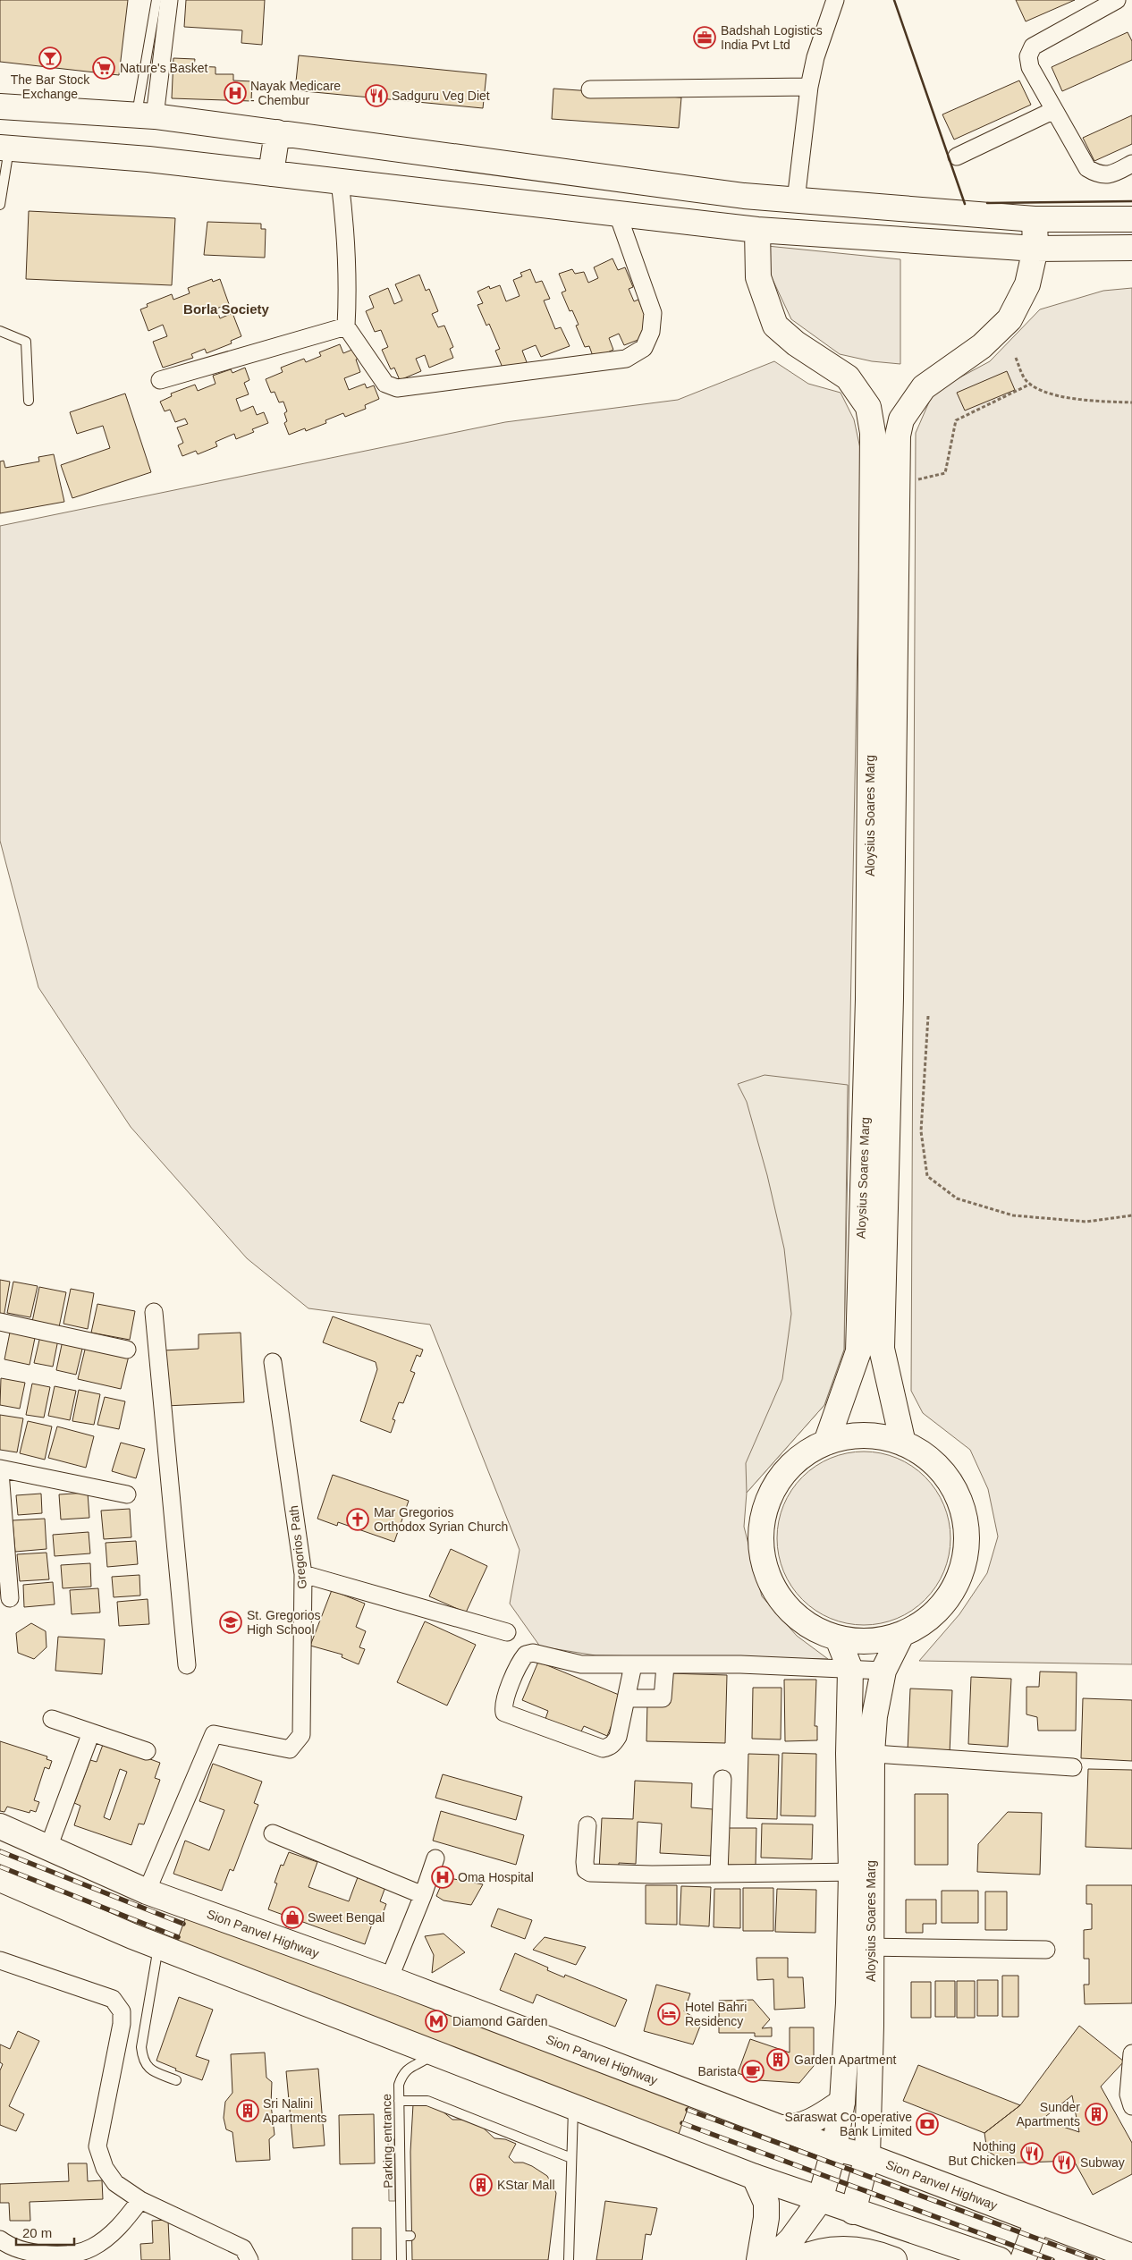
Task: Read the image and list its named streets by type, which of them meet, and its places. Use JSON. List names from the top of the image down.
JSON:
{
  "streets": {
    "main road": ["Aloysius Soares Marg", "Sion Panvel Highway"],
    "street": ["Gregorios Path"],
    "lane": ["Parking entrance"]
  },
  "crossings": [
    ["Aloysius Soares Marg", "Sion Panvel Highway"],
    ["Gregorios Path", "Sion Panvel Highway"]
  ],
  "districts": ["Borla Society"],
  "places": {
    "office": ["Badshah Logistics India Pvt Ltd"],
    "bar": ["The Bar Stock Exchange"],
    "supermarket": ["Nature's Basket"],
    "hospital": ["Nayak Medicare - Chembur", "Oma Hospital"],
    "restaurant": ["Sadguru Veg Diet", "Nothing But Chicken", "Subway"],
    "church": ["Mar Gregorios Orthodox Syrian Church"],
    "school or university": ["St. Gregorios High School"],
    "shop": ["Sweet Bengal"],
    "hotel": ["Hotel Bahri Residency"],
    "metro station": ["Diamond Garden"],
    "building": [
      "Garden Apartment",
      "Sri Nalini Apartments",
      "Sunder Apartments",
      "KStar Mall"
    ],
    "cafe": ["Barista"],
    "bank": ["Saraswat Co-operative Bank Limited"]
  },
  "scale_bar": "20 m"
}
